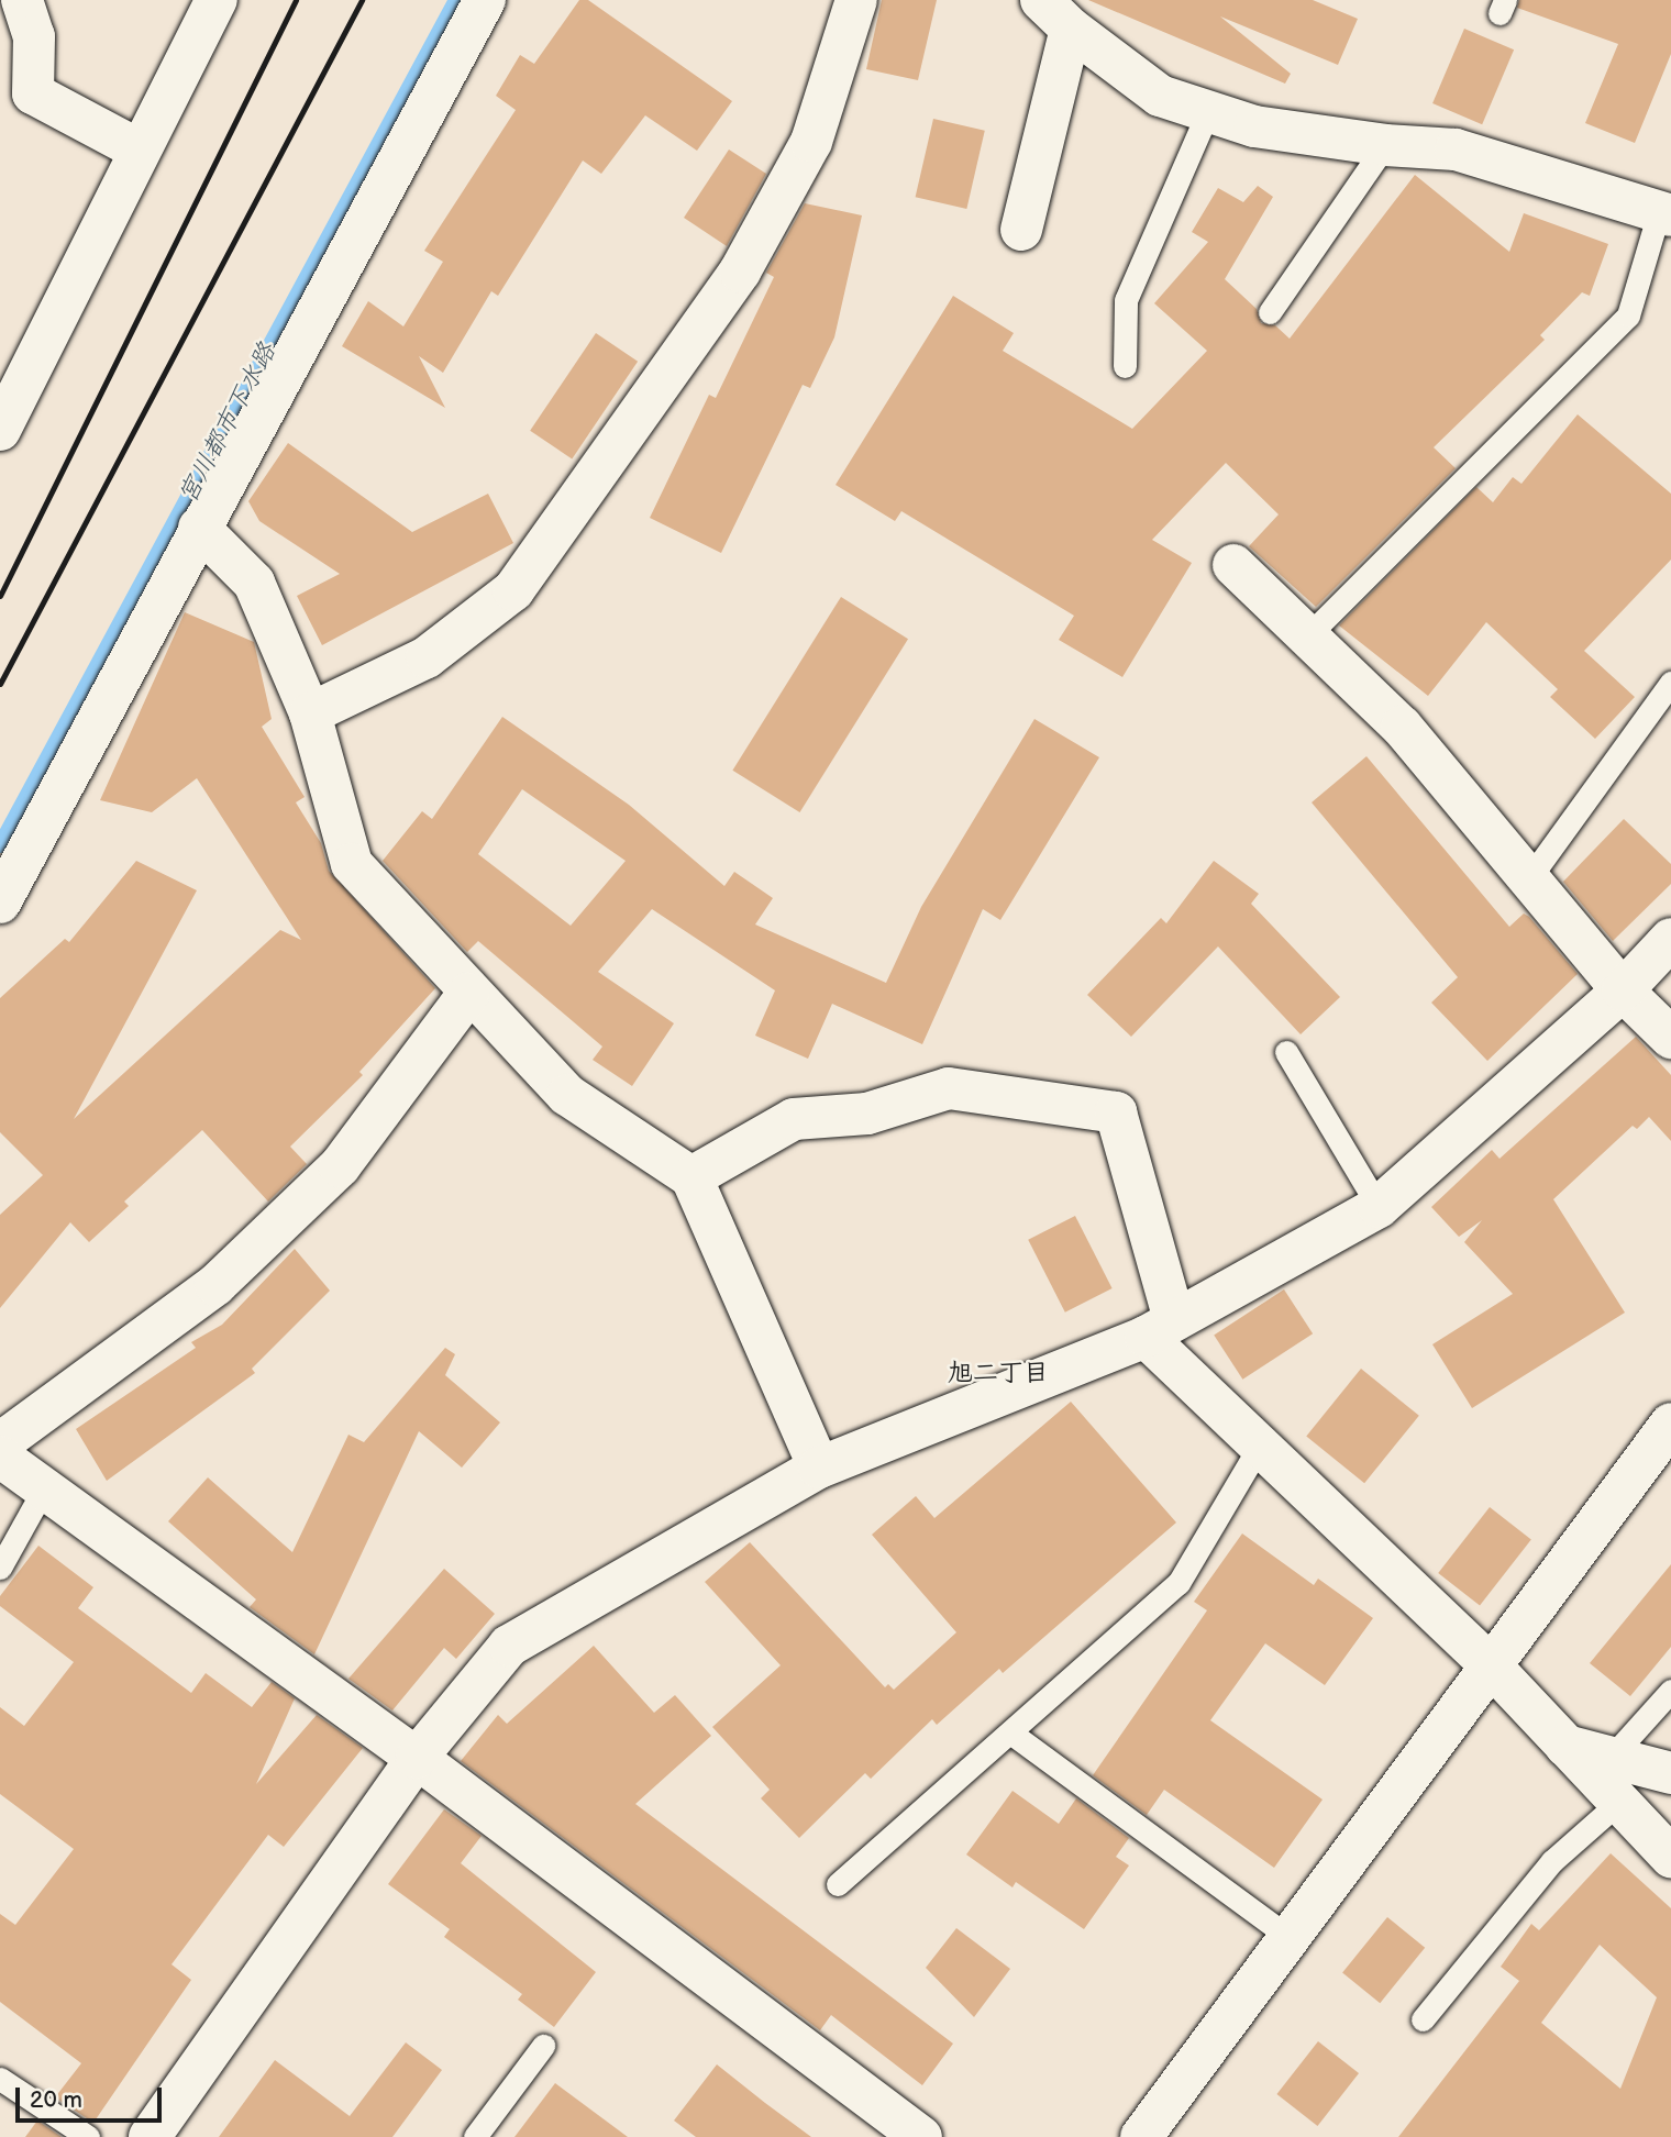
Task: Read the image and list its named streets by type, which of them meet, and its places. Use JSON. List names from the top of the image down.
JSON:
{
  "districts": ["旭二丁目"],
  "water": ["宮川都市下水路"],
  "scale_bar": "20 m"
}
